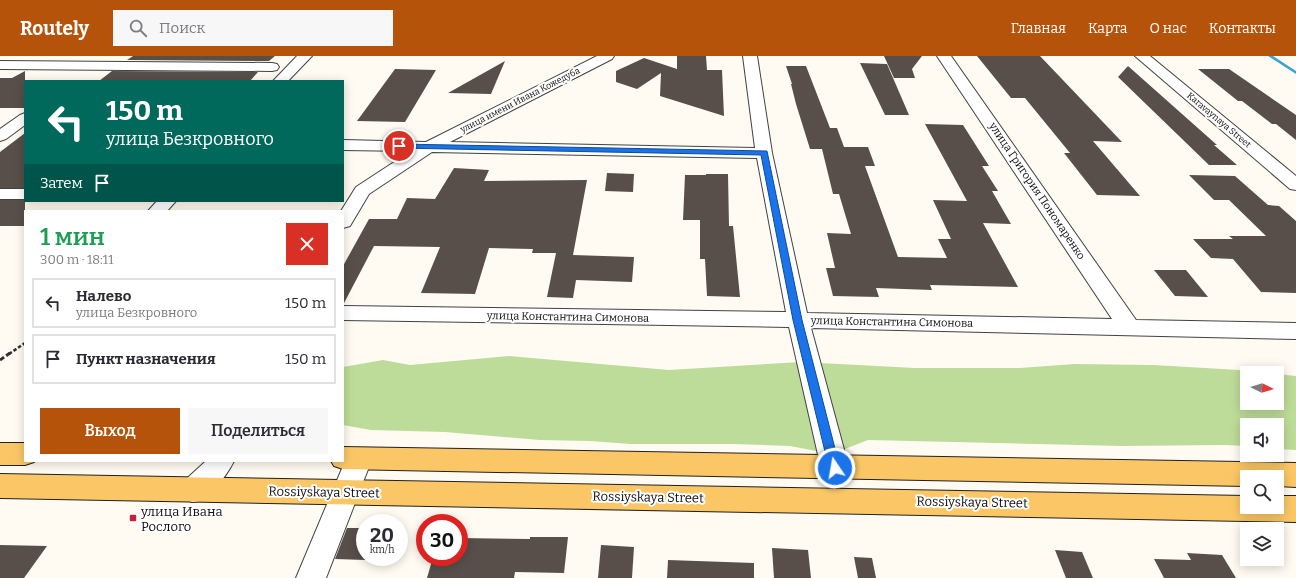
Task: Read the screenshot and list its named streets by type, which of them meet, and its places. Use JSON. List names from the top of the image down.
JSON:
{
  "streets": {
    "main road": ["Rossiyskaya Street"],
    "street": [
      "улица имени Ивана Кожедуба",
      "Karavaynaya Street",
      "улица Григория Пономаренко",
      "улица Константина Симонова"
    ]
  },
  "crossings": [
    ["улица Григория Пономаренко", "улица Константина Симонова"]
  ],
  "places": {
    "transit": ["улица Ивана Рослого"]
  },
  "north": "right",
  "page": {
    "header": "Routely",
    "search": "Поиск",
    "nav": [
      "Главная",
      "Карта",
      "О нас",
      "Контакты"
    ],
    "turn": ["150 m", "улица Безкровного"],
    "then": "Затем",
    "heading": ["1 мин", "300 m · 18:11"],
    "list": [
      {
        "name": "Налево",
        "note": "улица Безкровного",
        "value": "150 m"
      },
      {
        "name": "Пункт назначения",
        "value": "150 m"
      }
    ],
    "buttons": ["Выход", "Поделиться"],
    "speed": "20 km/h",
    "limit": "30"
  }
}
